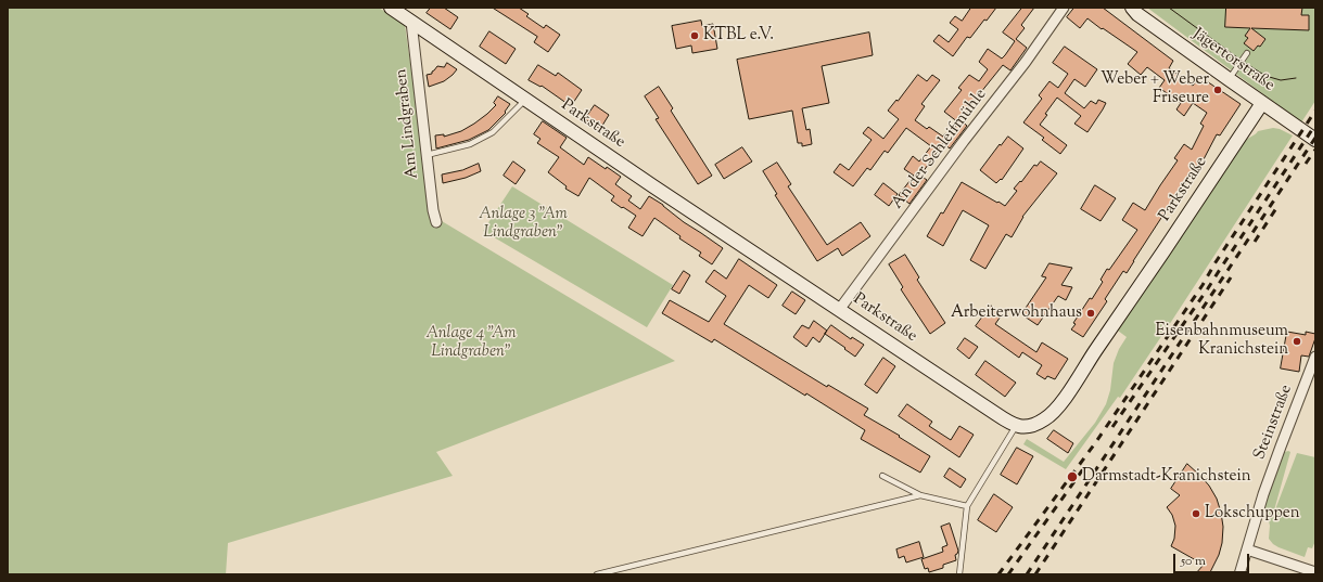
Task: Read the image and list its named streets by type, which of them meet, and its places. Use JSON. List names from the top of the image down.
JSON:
{
  "streets": {
    "street": [
      "Jägertorstraße",
      "Am Lindgraben",
      "Parkstraße",
      "An der Schleifmühle",
      "Steinstraße"
    ]
  },
  "crossings": [
    ["Jägertorstraße", "Parkstraße"],
    ["Am Lindgraben", "Parkstraße"],
    ["Parkstraße", "An der Schleifmühle"]
  ],
  "parks": ["Anlage 3 \"Am Lindgraben\"", "Anlage 4 \"Am Lindgraben\""],
  "places": [
    "KTBL e.V.",
    "Weber + Weber Friseure",
    "Arbeiterwohnhaus",
    "Eisenbahnmuseum Kranichstein",
    "Darmstadt-Kranichstein",
    "Lokschuppen"
  ],
  "scale_bar": "50 m"
}
